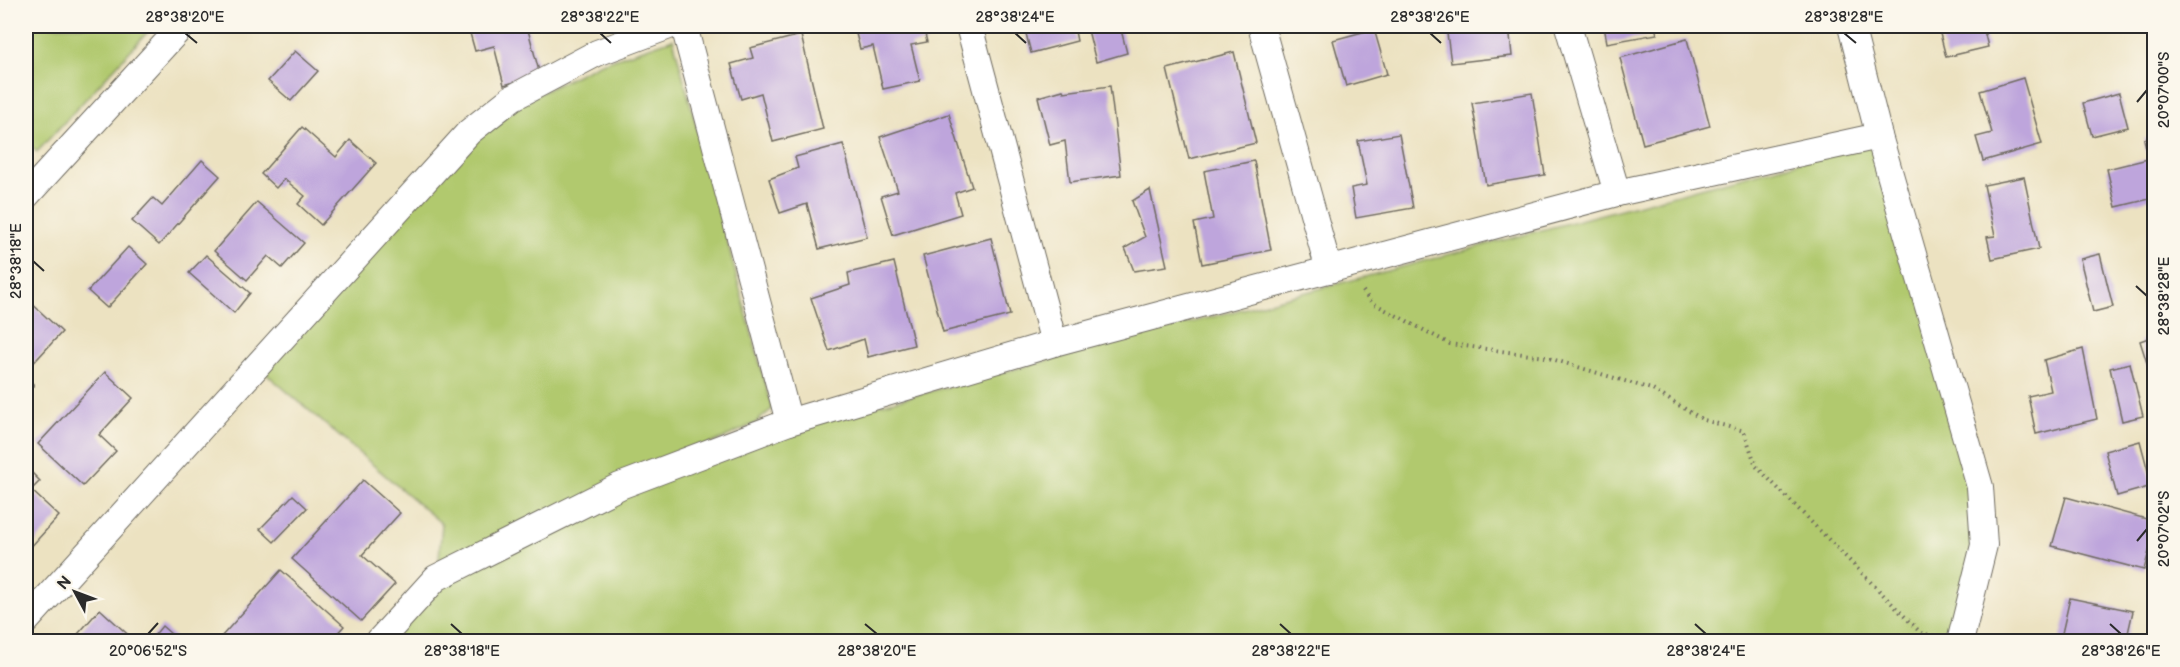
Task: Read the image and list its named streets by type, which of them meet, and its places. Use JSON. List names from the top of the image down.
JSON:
{
  "north": "top left",
  "coordinates": [
    "28°38'20\"E",
    "28°38'22\"E",
    "28°38'24\"E",
    "28°38'26\"E",
    "28°38'28\"E",
    "20°07'00\"S",
    "28°38'18\"E",
    "20°07'02\"S",
    "20°06'52\"S"
  ]
}
